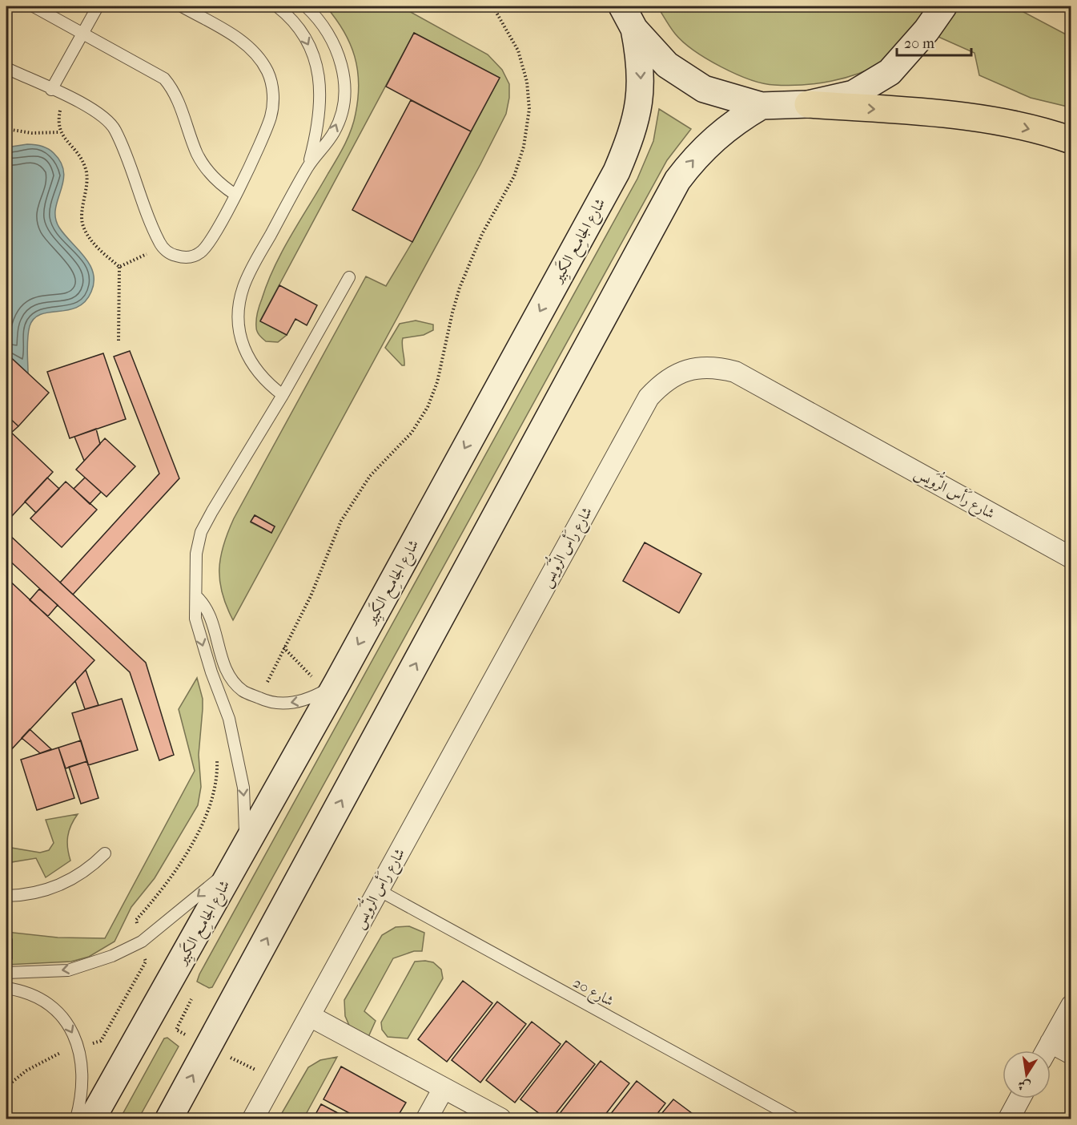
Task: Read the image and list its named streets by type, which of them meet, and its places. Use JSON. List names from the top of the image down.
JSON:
{
  "streets": {
    "main road": ["شارع الجامِع الكَبِير"],
    "street": ["شارع رَأس الرُّوَيس"],
    "lane": ["شارع 20"]
  },
  "crossings": [
    ["شارع رَأس الرُّوَيس", "شارع 20"]
  ],
  "scale_bar": "20 m",
  "north": "bottom"
}
